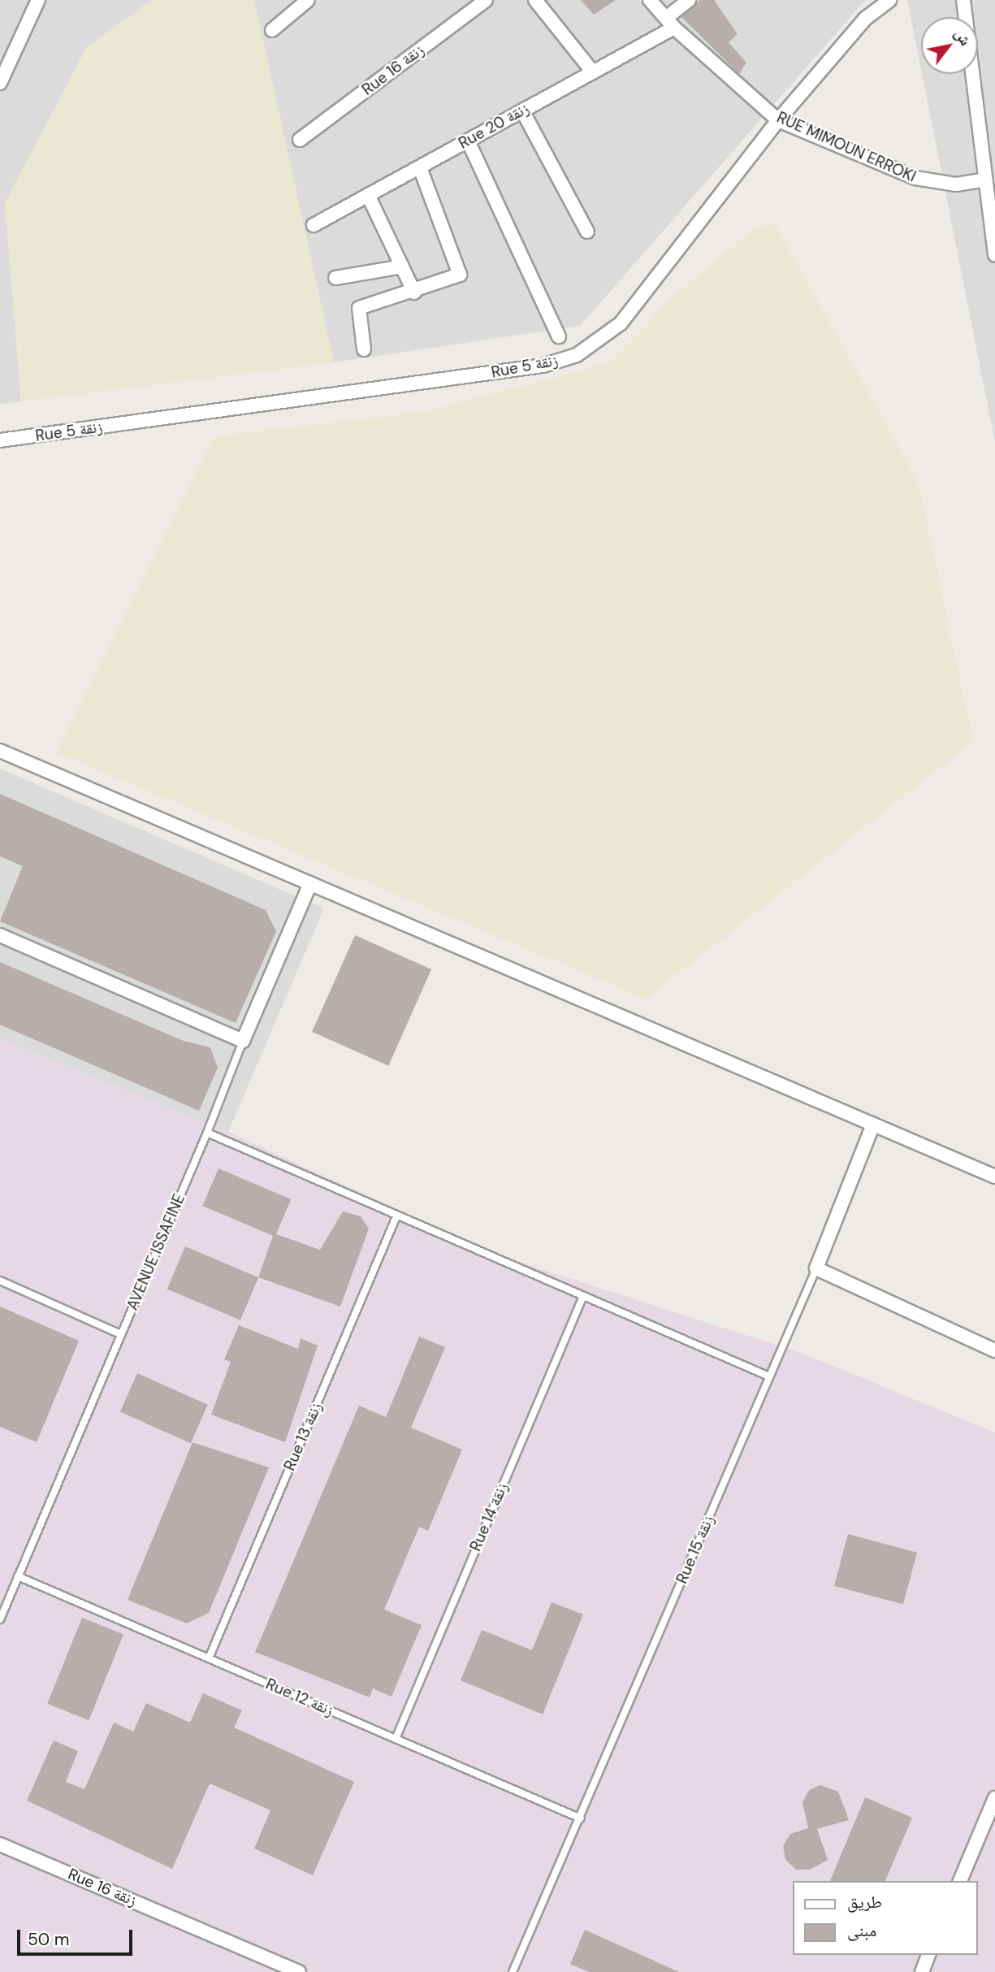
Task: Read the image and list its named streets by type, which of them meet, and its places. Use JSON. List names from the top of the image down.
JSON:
{
  "streets": {
    "street": [
      "Rue 16 زنقة",
      "Rue 20 زنقة",
      "RUE MIMOUN ERROKI",
      "Rue 5 زنقة",
      "AVENUE ISSAFINE",
      "Rue 15 زنقة"
    ],
    "lane": ["Rue 13 زنقة", "Rue 14 زنقة", "Rue 12 زنقة"]
  },
  "crossings": [
    ["Rue 20 زنقة", "RUE MIMOUN ERROKI"],
    ["RUE MIMOUN ERROKI", "Rue 5 زنقة"],
    ["AVENUE ISSAFINE", "Rue 12 زنقة"],
    ["Rue 13 زنقة", "Rue 12 زنقة"],
    ["Rue 14 زنقة", "Rue 12 زنقة"],
    ["Rue 15 زنقة", "Rue 12 زنقة"]
  ],
  "legend": ["طريق", "مبنى"],
  "scale_bar": "50 m",
  "north": "top right"
}
